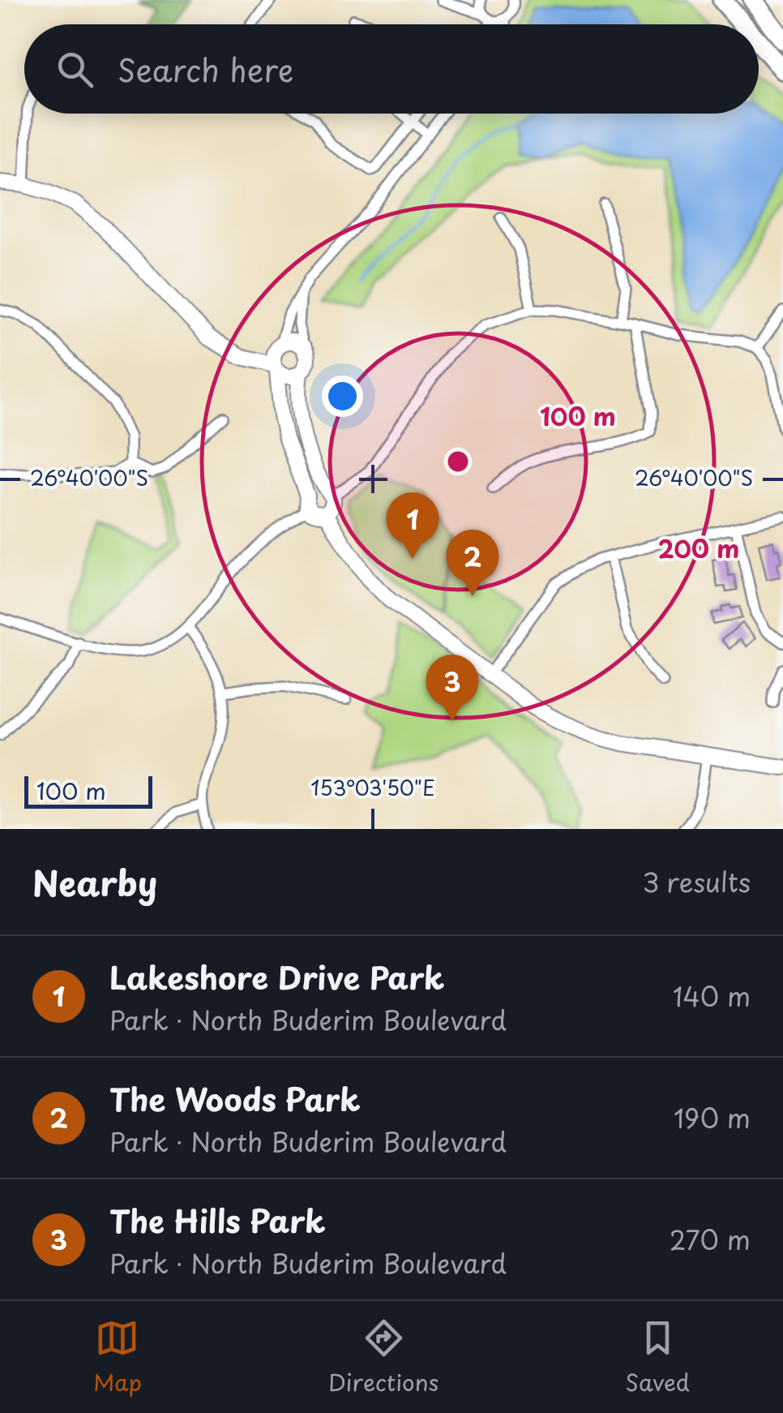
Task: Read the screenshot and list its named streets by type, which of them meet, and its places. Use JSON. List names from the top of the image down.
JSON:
{
  "scale_bar": "100 m",
  "page": {
    "search": "Search here",
    "pins": ["1", "2", "3"],
    "scale": "100 m",
    "heading": ["Nearby", "3 results"],
    "list": [
      {
        "mark": "1",
        "name": "Lakeshore Drive Park",
        "note": "Park · North Buderim Boulevard",
        "value": "140 m"
      },
      {
        "mark": "2",
        "name": "The Woods Park",
        "note": "Park · North Buderim Boulevard",
        "value": "190 m"
      },
      {
        "mark": "3",
        "name": "The Hills Park",
        "note": "Park · North Buderim Boulevard",
        "value": "270 m"
      }
    ],
    "nav": ["Map", "Directions", "Saved"]
  },
  "coordinates": ["26°40'00\"S", "153°03'50\"E"],
  "rings": ["100 m", "200 m"]
}
